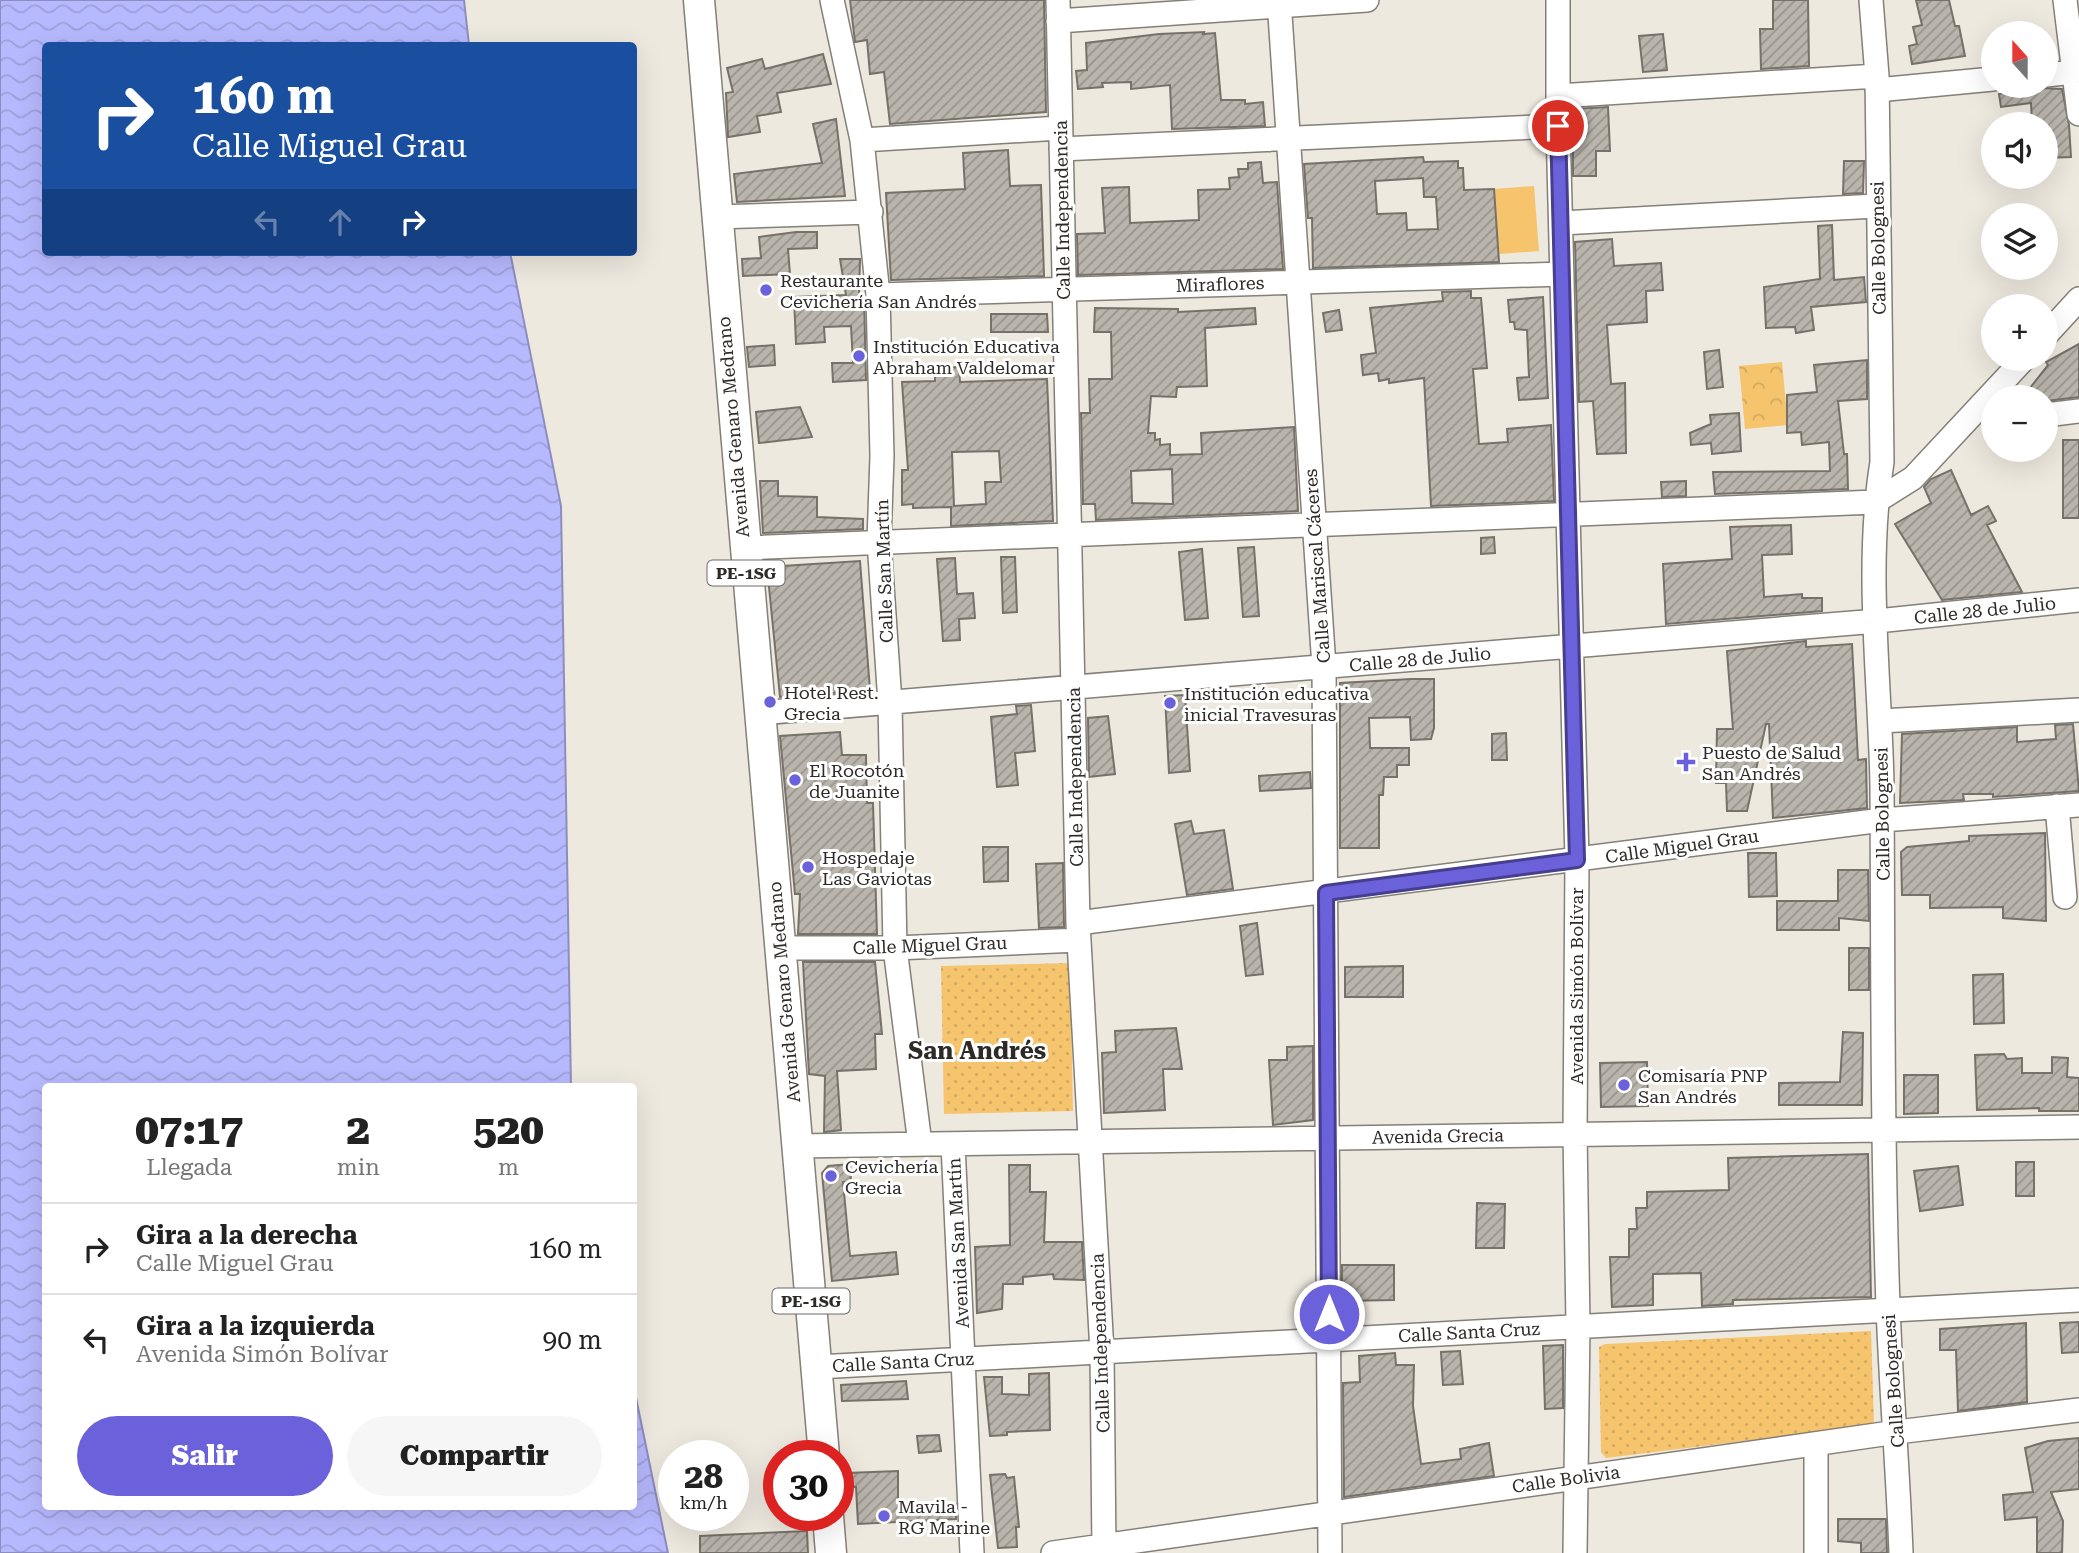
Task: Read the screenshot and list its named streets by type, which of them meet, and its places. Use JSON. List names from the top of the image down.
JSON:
{
  "streets": {
    "main road": ["Avenida Genaro Medrano", "PE-1SG"],
    "street": [
      "Calle Independencia",
      "Calle Bolognesi",
      "Miraflores",
      "Calle Mariscal Cáceres",
      "Calle San Martín",
      "Calle 28 de Julio",
      "Calle Miguel Grau",
      "Avenida Simón Bolívar",
      "Avenida Grecia",
      "Avenida San Martín",
      "Calle Santa Cruz",
      "Calle Bolivia"
    ]
  },
  "crossings": [
    ["Calle Independencia", "Miraflores"],
    ["Calle Independencia", "Calle 28 de Julio"],
    ["Calle Independencia", "Calle Miguel Grau"],
    ["Calle Independencia", "Avenida Grecia"],
    ["Calle Independencia", "Calle Santa Cruz"],
    ["Calle Independencia", "Calle Bolivia"],
    ["Calle Bolognesi", "Calle 28 de Julio"],
    ["Calle Bolognesi", "Calle Miguel Grau"],
    ["Calle Bolognesi", "Avenida Grecia"],
    ["Calle Bolognesi", "Calle Santa Cruz"],
    ["Calle Bolognesi", "Calle Bolivia"],
    ["Miraflores", "Calle Mariscal Cáceres"],
    ["Miraflores", "Calle San Martín"],
    ["Miraflores", "Avenida Simón Bolívar"],
    ["Avenida Genaro Medrano", "PE-1SG"],
    ["Avenida Genaro Medrano", "Calle 28 de Julio"],
    ["Avenida Genaro Medrano", "Calle Miguel Grau"],
    ["Avenida Genaro Medrano", "Avenida Grecia"],
    ["Calle Mariscal Cáceres", "Calle 28 de Julio"],
    ["Calle Mariscal Cáceres", "Calle Miguel Grau"],
    ["Calle Mariscal Cáceres", "Avenida Grecia"],
    ["Calle Mariscal Cáceres", "Calle Santa Cruz"],
    ["Calle Mariscal Cáceres", "Calle Bolivia"],
    ["Calle San Martín", "Calle 28 de Julio"],
    ["Calle San Martín", "Calle Miguel Grau"],
    ["Calle San Martín", "Avenida Grecia"],
    ["PE-1SG", "Avenida Grecia"],
    ["PE-1SG", "Calle Santa Cruz"],
    ["Calle 28 de Julio", "Avenida Simón Bolívar"],
    ["Calle Miguel Grau", "Avenida Simón Bolívar"],
    ["Avenida Simón Bolívar", "Avenida Grecia"],
    ["Avenida Simón Bolívar", "Calle Santa Cruz"],
    ["Avenida Simón Bolívar", "Calle Bolivia"],
    ["Avenida Grecia", "Avenida San Martín"],
    ["Avenida San Martín", "Calle Santa Cruz"]
  ],
  "districts": ["San Andrés"],
  "places": {
    "other": [
      "Restaurante Cevichería San Andrés",
      "Institución Educativa Abraham Valdelomar",
      "Hotel Rest. Grecia",
      "Institución educativa inicial Travesuras",
      "El Rocotón de Juanite",
      "Hospedaje Las Gaviotas",
      "Comisaría PNP San Andrés",
      "Cevichería Grecia",
      "Mavila - RG Marine"
    ],
    "health": ["Puesto de Salud San Andrés"]
  },
  "north": "top",
  "page": {
    "map_buttons": ["+", "−"],
    "turn": ["160 m", "Calle Miguel Grau"],
    "eta": [
      "07:17",
      "Llegada",
      "2",
      "min",
      "520",
      "m"
    ],
    "list": [
      {
        "name": "Gira a la derecha",
        "note": "Calle Miguel Grau",
        "value": "160 m"
      },
      {
        "name": "Gira a la izquierda",
        "note": "Avenida Simón Bolívar",
        "value": "90 m"
      }
    ],
    "buttons": ["Salir", "Compartir"],
    "speed": "28 km/h",
    "limit": "30"
  }
}
